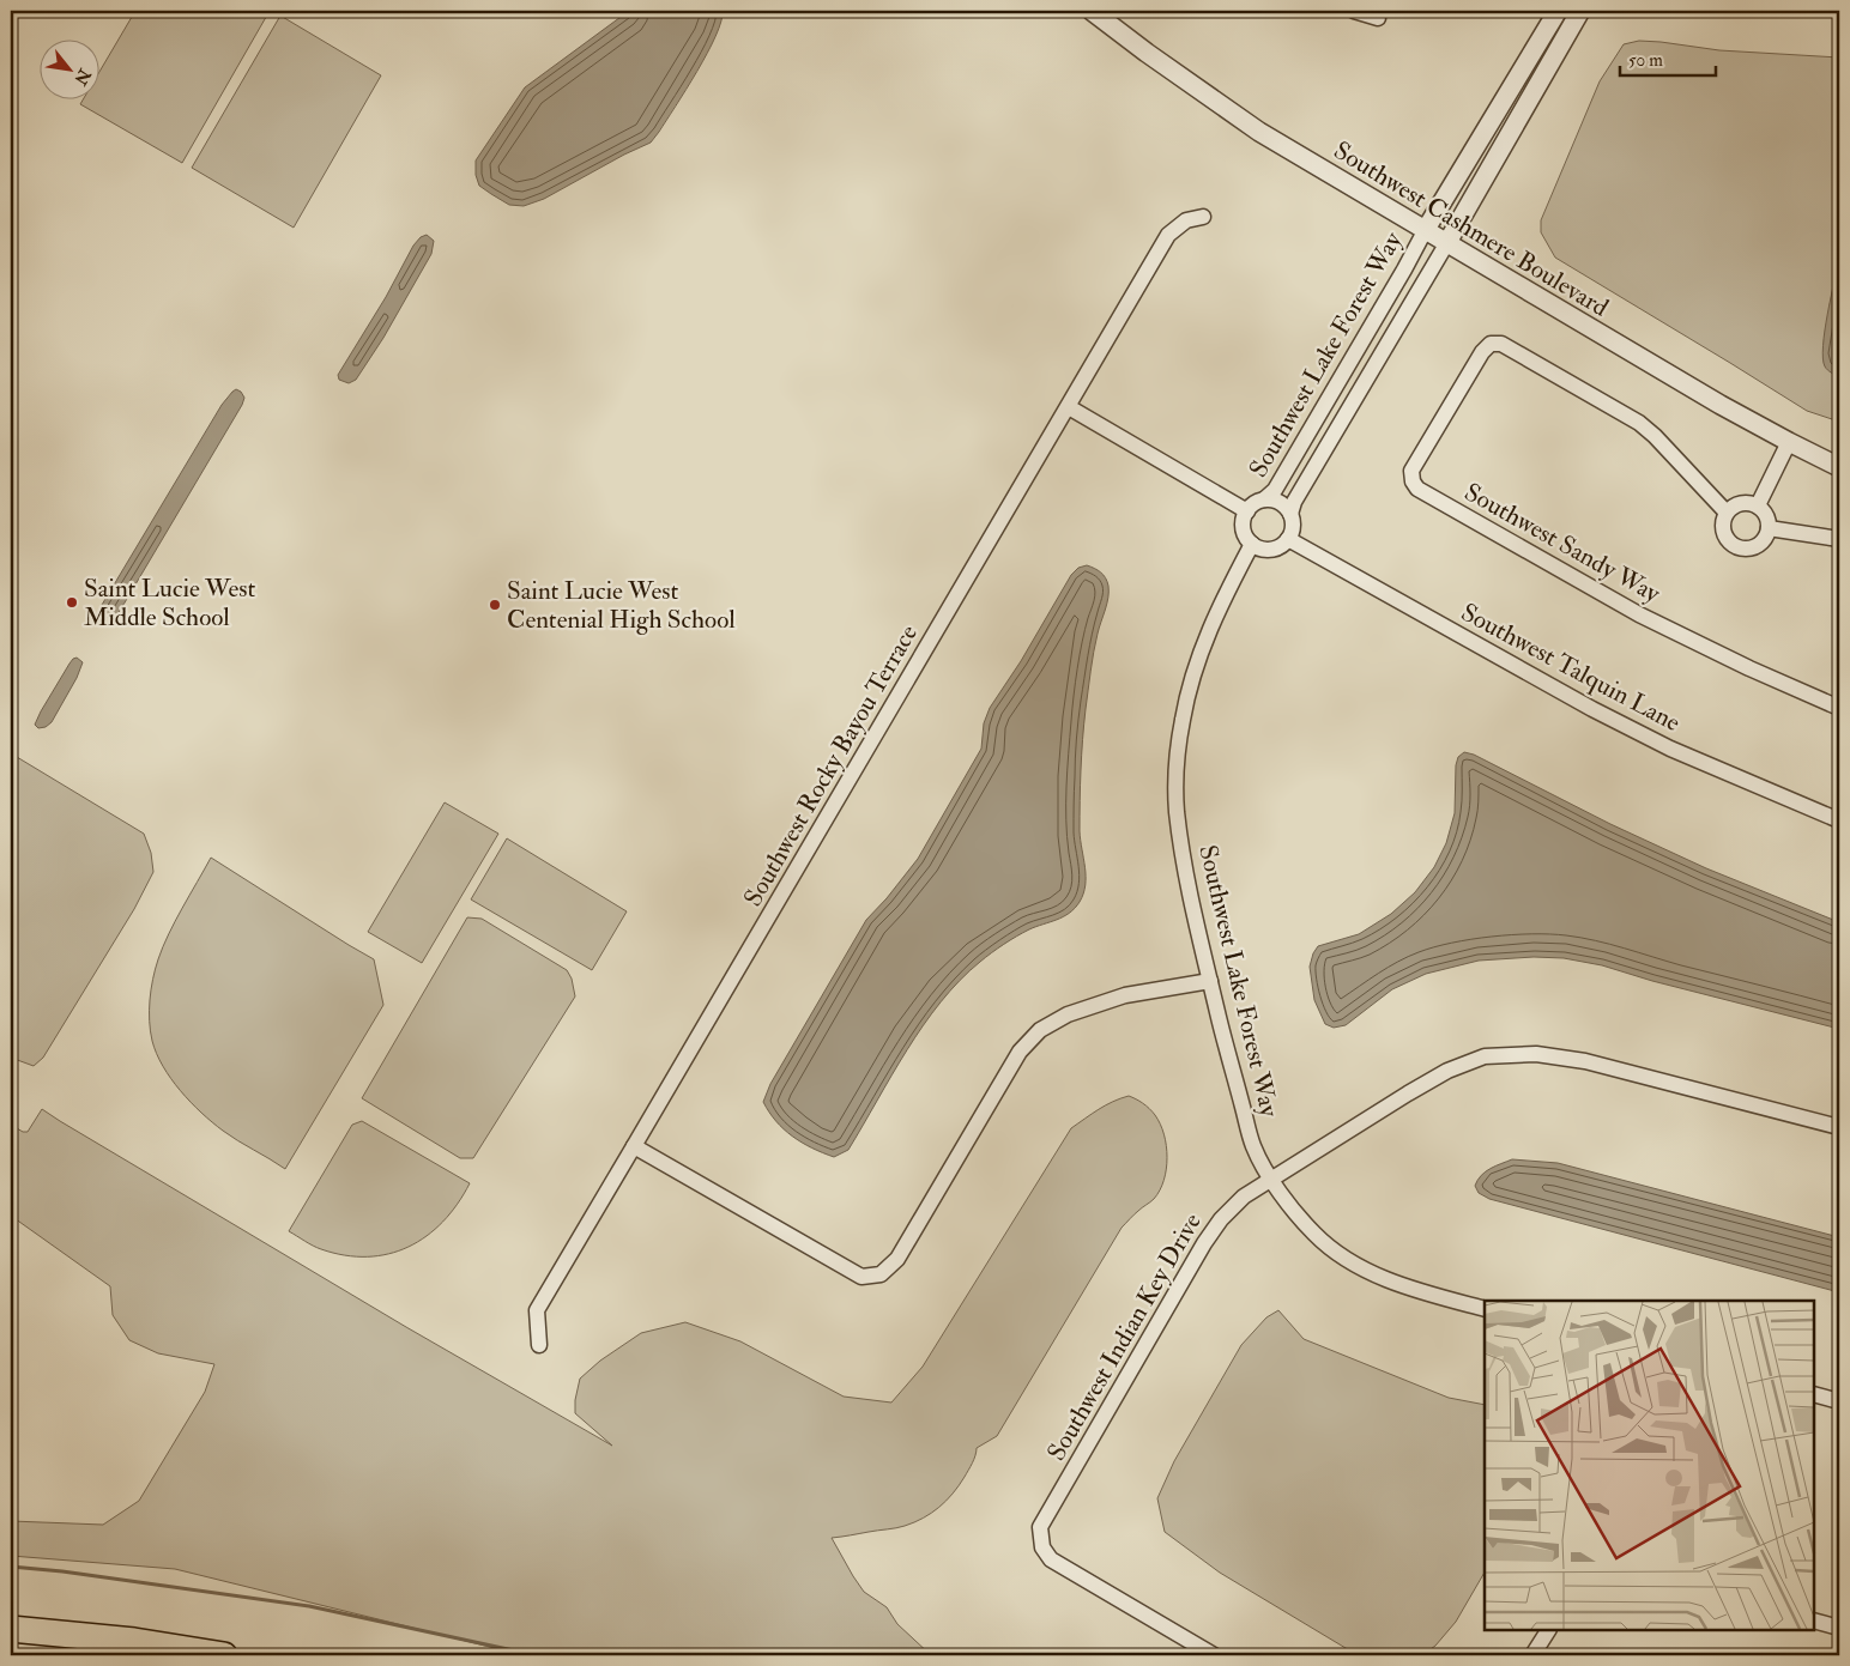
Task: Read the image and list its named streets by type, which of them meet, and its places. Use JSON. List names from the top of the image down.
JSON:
{
  "streets": {
    "street": [
      "Southwest Cashmere Boulevard",
      "Southwest Lake Forest Way",
      "Southwest Sandy Way",
      "Southwest Talquin Lane",
      "Southwest Rocky Bayou Terrace",
      "Southwest Indian Key Drive"
    ]
  },
  "crossings": [
    ["Southwest Cashmere Boulevard", "Southwest Lake Forest Way"],
    ["Southwest Lake Forest Way", "Southwest Talquin Lane"],
    ["Southwest Lake Forest Way", "Southwest Indian Key Drive"]
  ],
  "places": ["Saint Lucie West Middle School", "Saint Lucie West Centenial High School"],
  "scale_bar": "50 m",
  "north": "bottom right"
}
